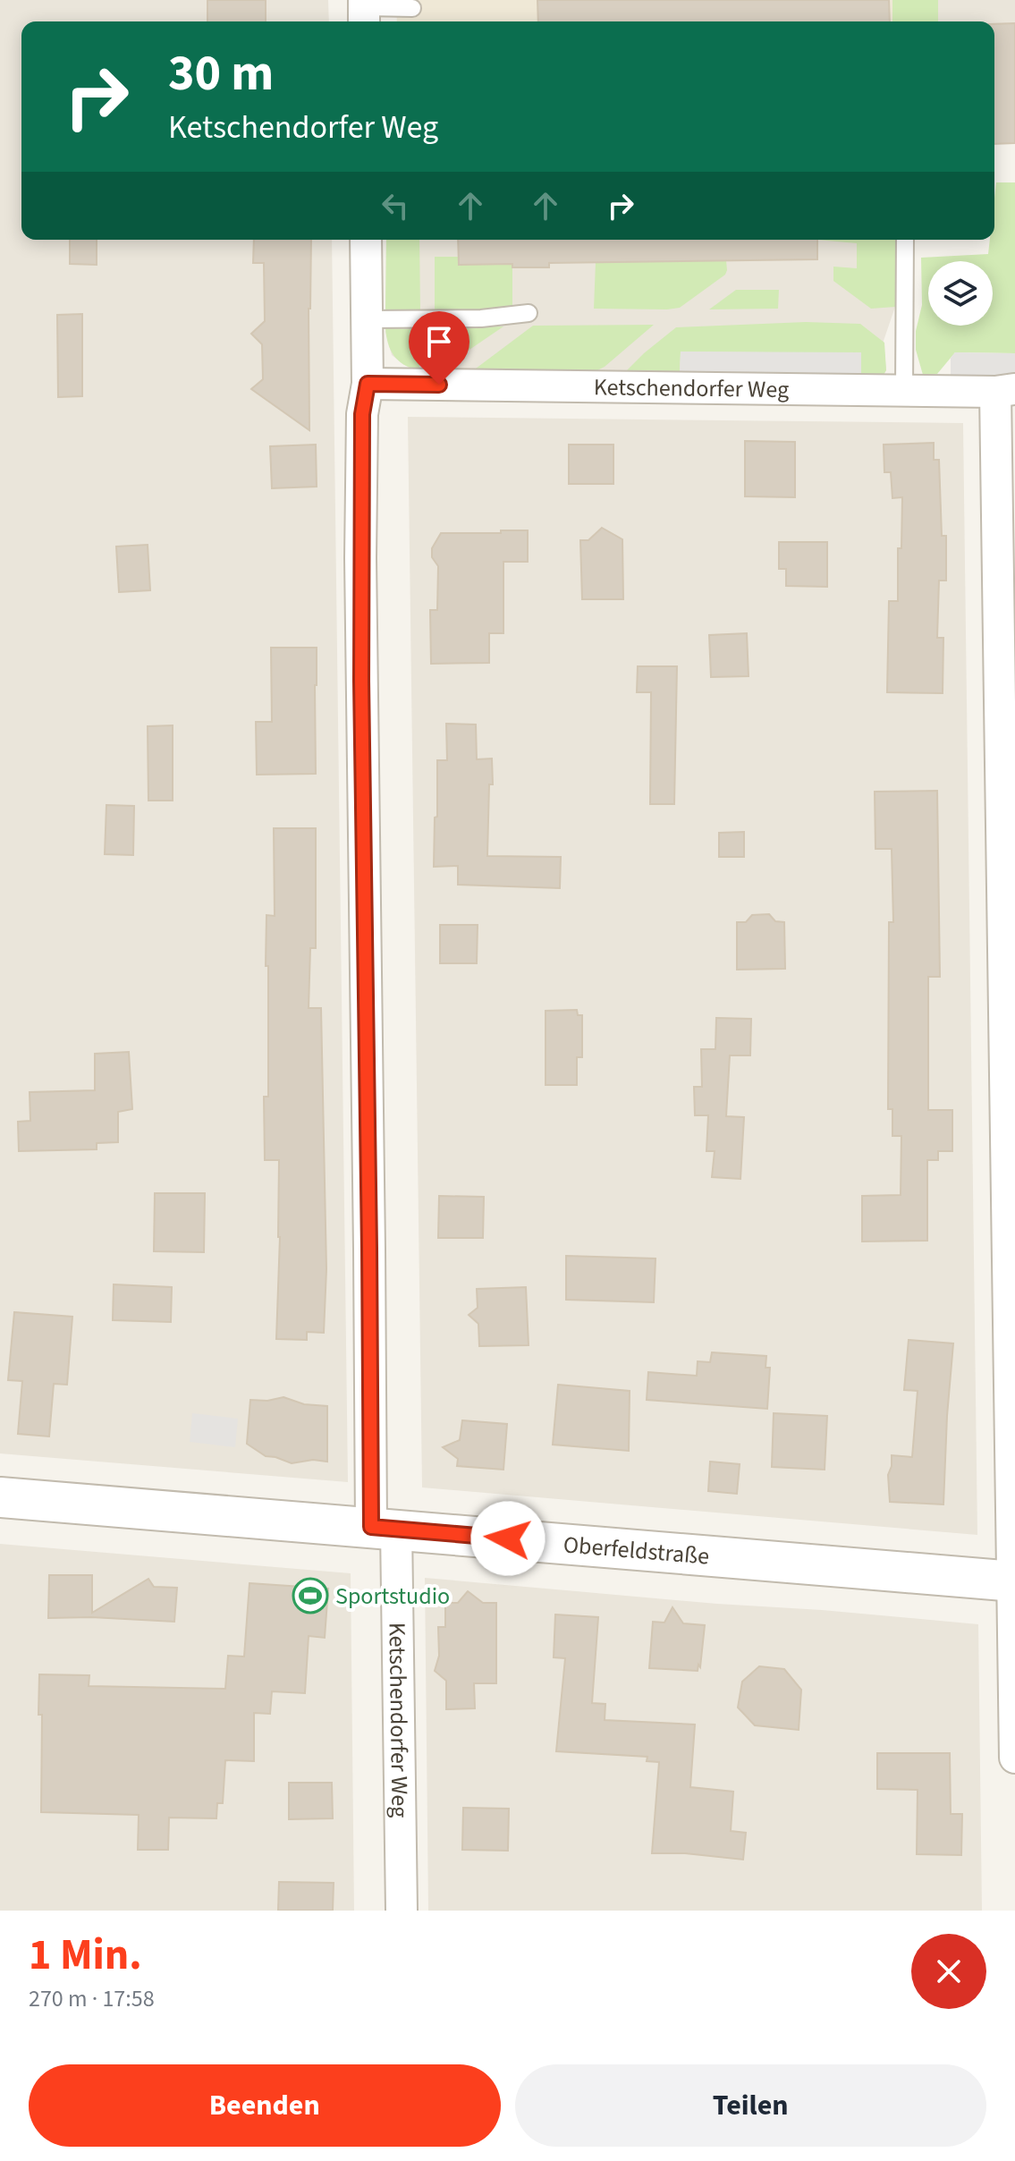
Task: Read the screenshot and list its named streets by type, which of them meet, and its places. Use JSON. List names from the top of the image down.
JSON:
{
  "streets": {
    "street": ["Ketschendorfer Weg", "Oberfeldstraße"]
  },
  "crossings": [
    ["Ketschendorfer Weg", "Oberfeldstraße"]
  ],
  "places": {
    "sports": ["Sportstudio"]
  },
  "page": {
    "turn": ["30 m", "Ketschendorfer Weg"],
    "heading": ["1 Min.", "270 m · 17:58"],
    "buttons": ["Beenden", "Teilen"]
  }
}
